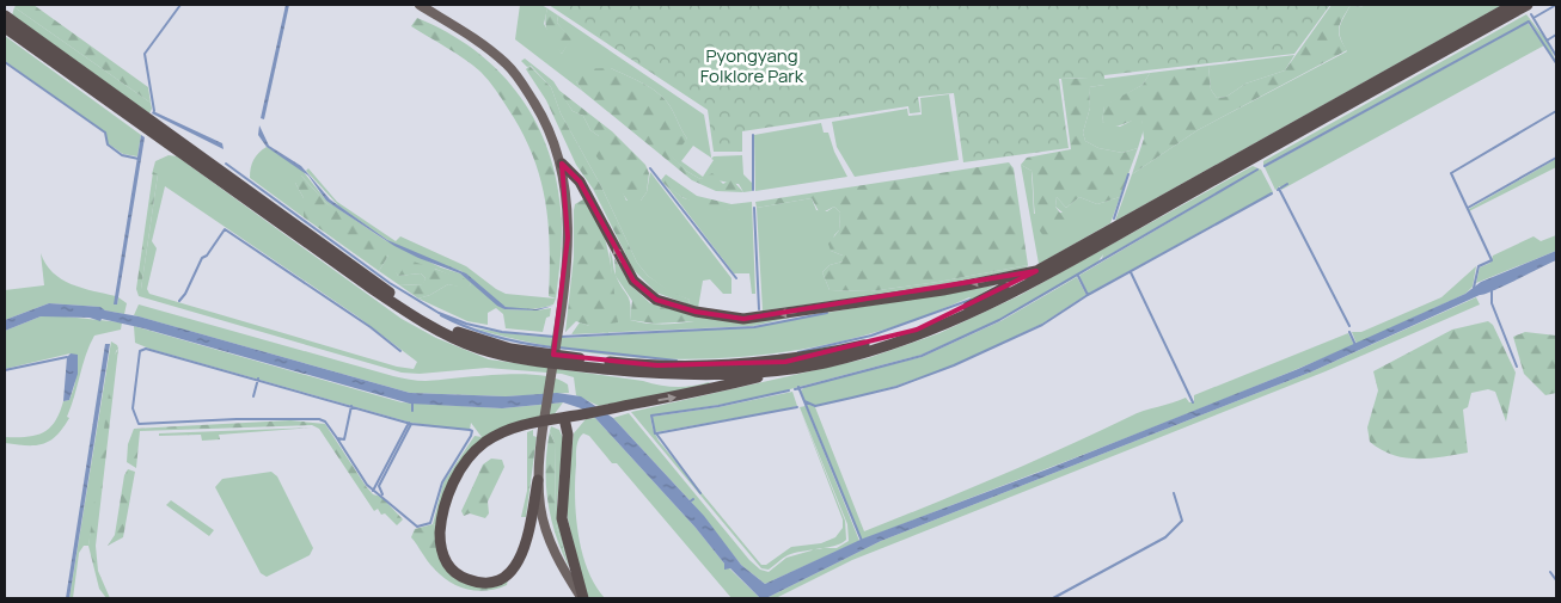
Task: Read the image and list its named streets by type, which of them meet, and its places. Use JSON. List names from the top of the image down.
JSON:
{
  "parks": ["Pyongyang Folklore Park"]
}
